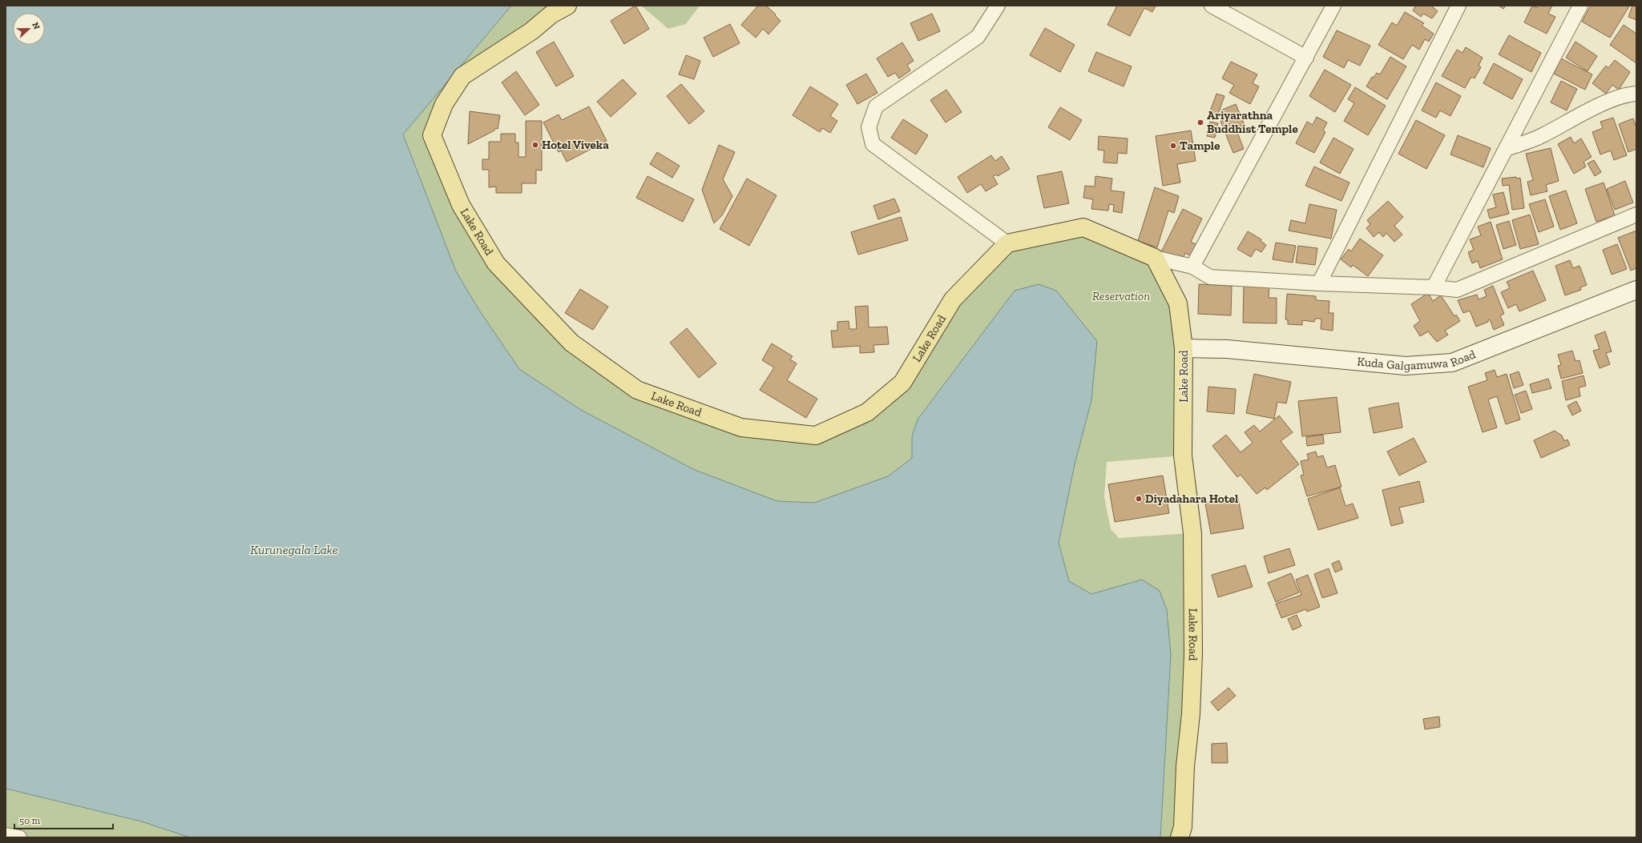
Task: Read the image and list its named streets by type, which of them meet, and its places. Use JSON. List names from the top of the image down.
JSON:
{
  "streets": {
    "main road": ["Lake Road"],
    "street": ["Kuda Galgamuwa Road"]
  },
  "crossings": [
    ["Lake Road", "Kuda Galgamuwa Road"]
  ],
  "water": ["Kurunegala Lake"],
  "parks": ["Reservation"],
  "places": [
    "Ariyarathna Buddhist Temple",
    "Hotel Viveka",
    "Tample",
    "Diyadahara Hotel"
  ],
  "scale_bar": "50 m",
  "north": "right"
}
